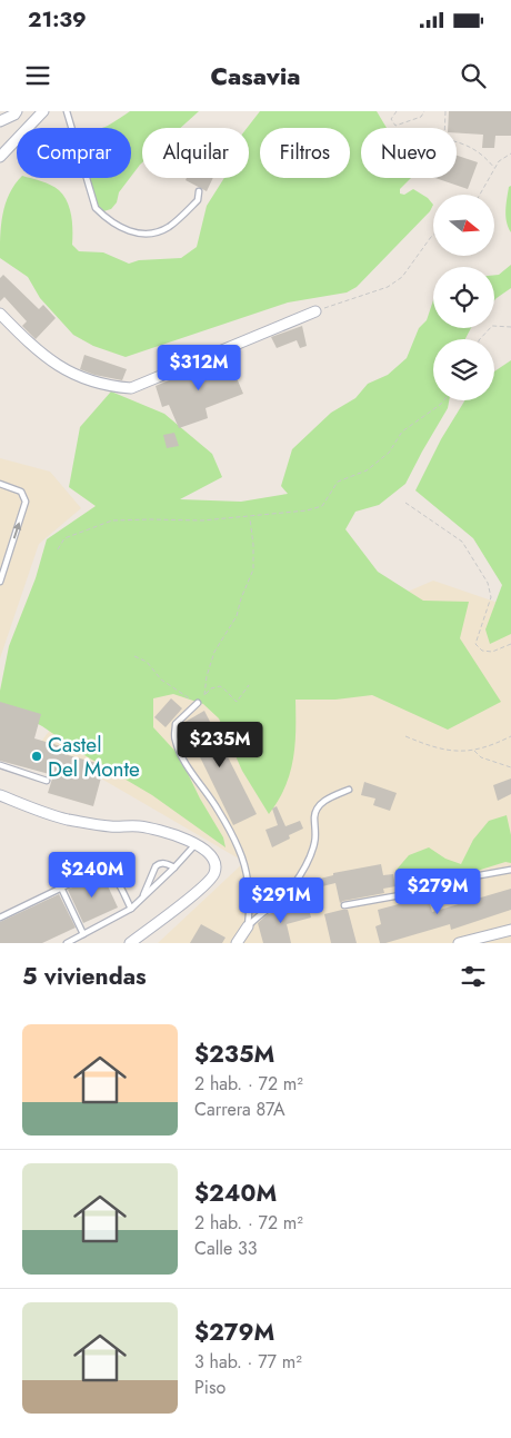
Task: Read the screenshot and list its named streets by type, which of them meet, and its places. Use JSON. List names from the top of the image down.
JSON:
{
  "places": ["Castel Del Monte"],
  "north": "right",
  "page": {
    "status": "21:39",
    "header": "Casavia",
    "chip": [
      "Comprar",
      "Alquilar",
      "Filtros",
      "Nuevo"
    ],
    "price": [
      "$312M",
      "$235M",
      "$240M",
      "$279M",
      "$291M"
    ],
    "heading": "5 viviendas",
    "list": [
      {
        "name": "$235M",
        "note": "2 hab. · 72 m² · Carrera 87A"
      },
      {
        "name": "$240M",
        "note": "2 hab. · 72 m² · Calle 33"
      },
      {
        "name": "$279M",
        "note": "3 hab. · 77 m² · Piso"
      }
    ]
  }
}
